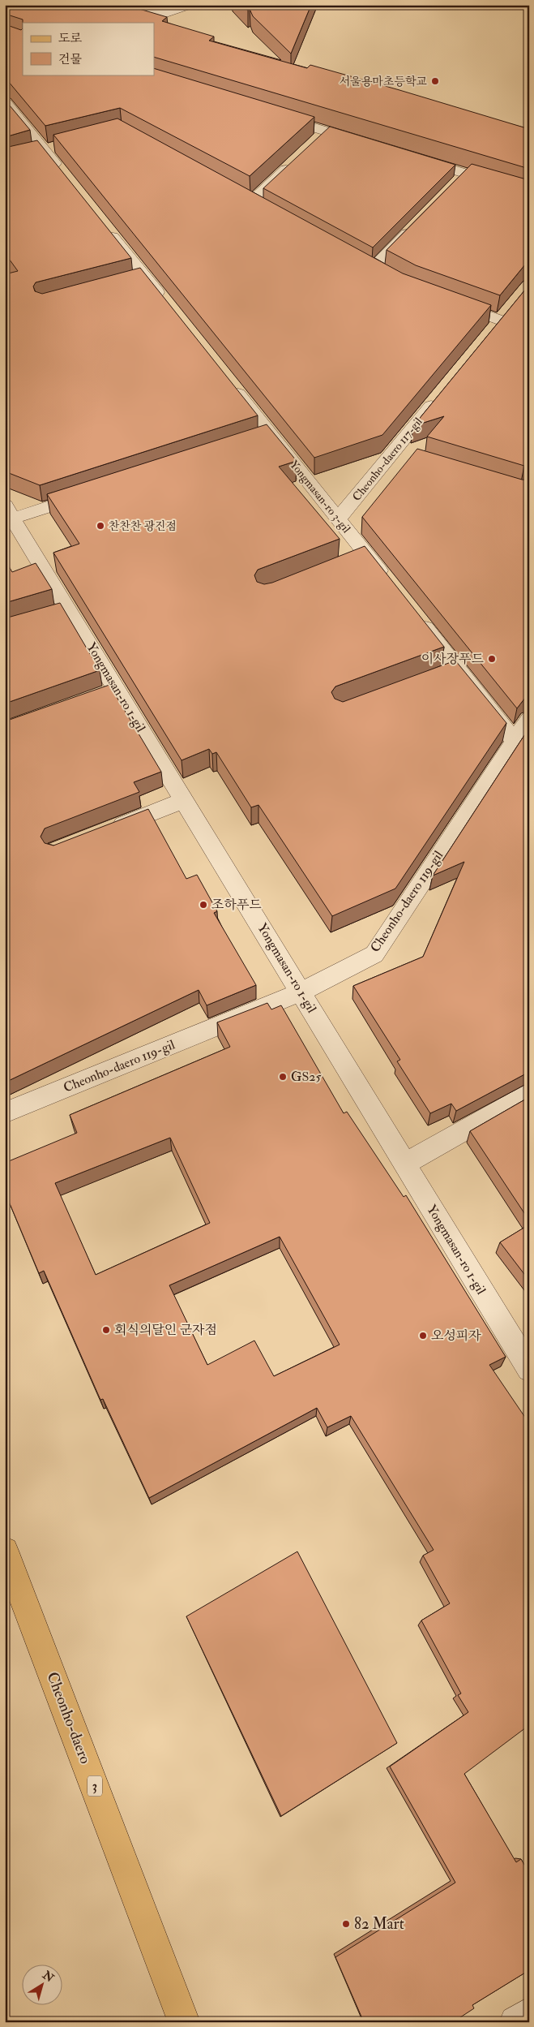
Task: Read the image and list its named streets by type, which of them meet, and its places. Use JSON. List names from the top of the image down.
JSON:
{
  "streets": {
    "main road": ["Cheonho-daero", "3"],
    "street": [
      "Cheonho-daero 117-gil",
      "Yongmasan-ro 3-gil",
      "Yongmasan-ro 1-gil",
      "Cheonho-daero 119-gil"
    ]
  },
  "crossings": [
    ["Cheonho-daero 117-gil", "Yongmasan-ro 3-gil"],
    ["Yongmasan-ro 1-gil", "Cheonho-daero 119-gil"]
  ],
  "places": [
    "서울용마초등학교",
    "찬찬찬 광진점",
    "이사장푸드",
    "조하푸드",
    "GS25",
    "회식의달인 군자점",
    "오성피자",
    "82 Mart"
  ],
  "legend": ["도로", "건물"],
  "north": "top right"
}
